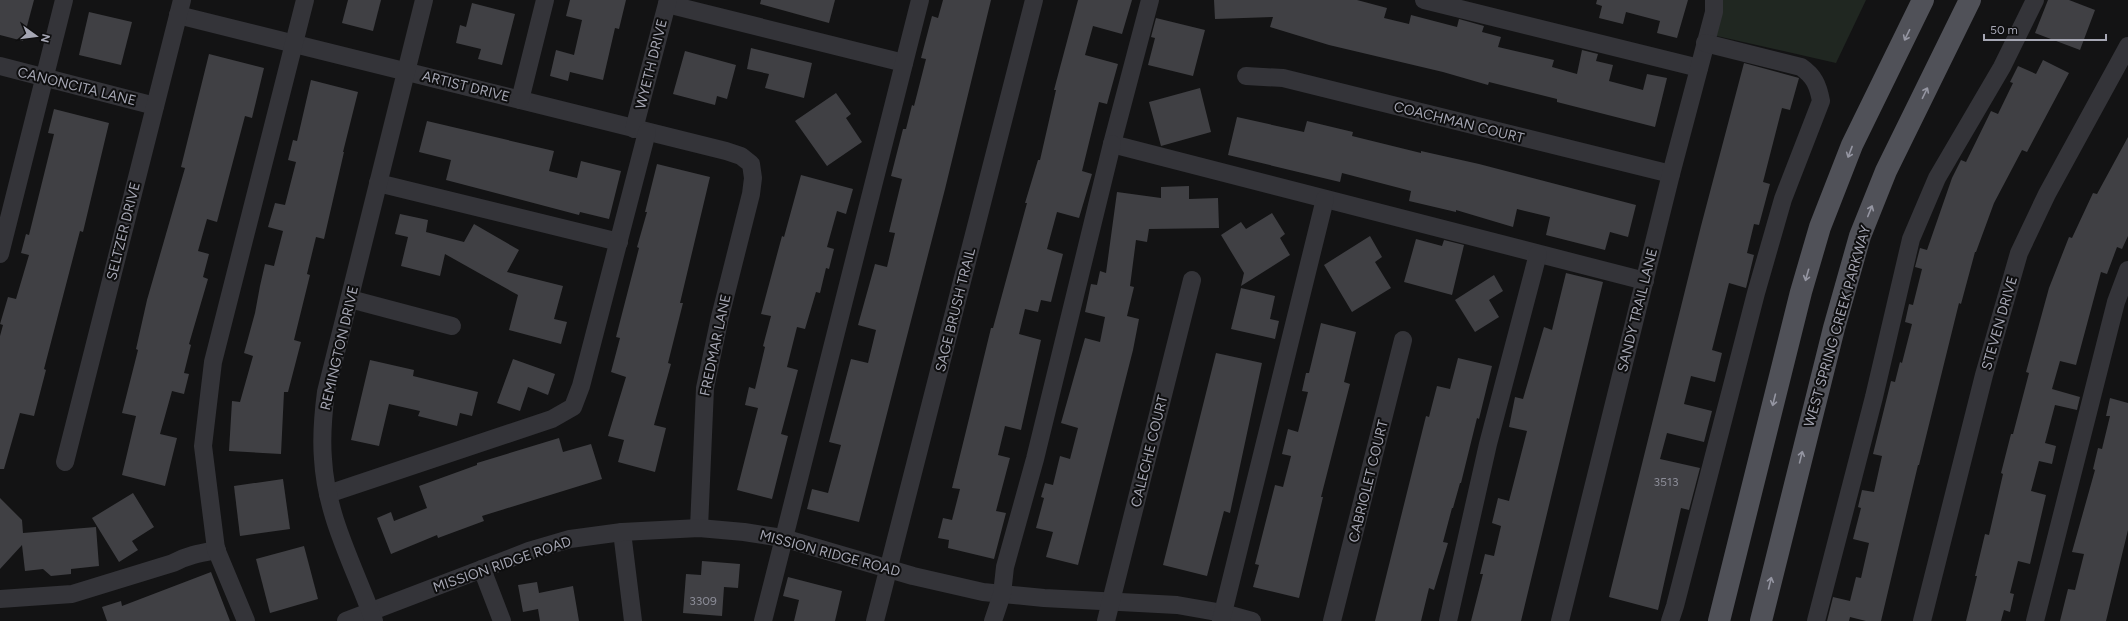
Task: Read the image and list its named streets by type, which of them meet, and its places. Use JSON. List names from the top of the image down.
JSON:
{
  "streets": {
    "main road": ["WEST SPRING CREEK PARKWAY"],
    "street": [
      "WYETH DRIVE",
      "CANONCITA LANE",
      "ARTIST DRIVE",
      "COACHMAN COURT",
      "SELTZER DRIVE",
      "SAGE BRUSH TRAIL",
      "SANDY TRAIL LANE",
      "STEVEN DRIVE",
      "FREDMAR LANE",
      "REMINGTON DRIVE",
      "CALECHE COURT",
      "CABRIOLET COURT",
      "MISSION RIDGE ROAD"
    ]
  },
  "crossings": [
    ["WYETH DRIVE", "ARTIST DRIVE"],
    ["WYETH DRIVE", "REMINGTON DRIVE"],
    ["CANONCITA LANE", "SELTZER DRIVE"],
    ["ARTIST DRIVE", "SELTZER DRIVE"],
    ["ARTIST DRIVE", "FREDMAR LANE"],
    ["ARTIST DRIVE", "REMINGTON DRIVE"],
    ["COACHMAN COURT", "SANDY TRAIL LANE"],
    ["SAGE BRUSH TRAIL", "MISSION RIDGE ROAD"],
    ["FREDMAR LANE", "MISSION RIDGE ROAD"],
    ["REMINGTON DRIVE", "MISSION RIDGE ROAD"],
    ["CALECHE COURT", "MISSION RIDGE ROAD"]
  ],
  "house_numbers": ["3513", "3309"],
  "scale_bar": "50 m",
  "north": "right"
}
